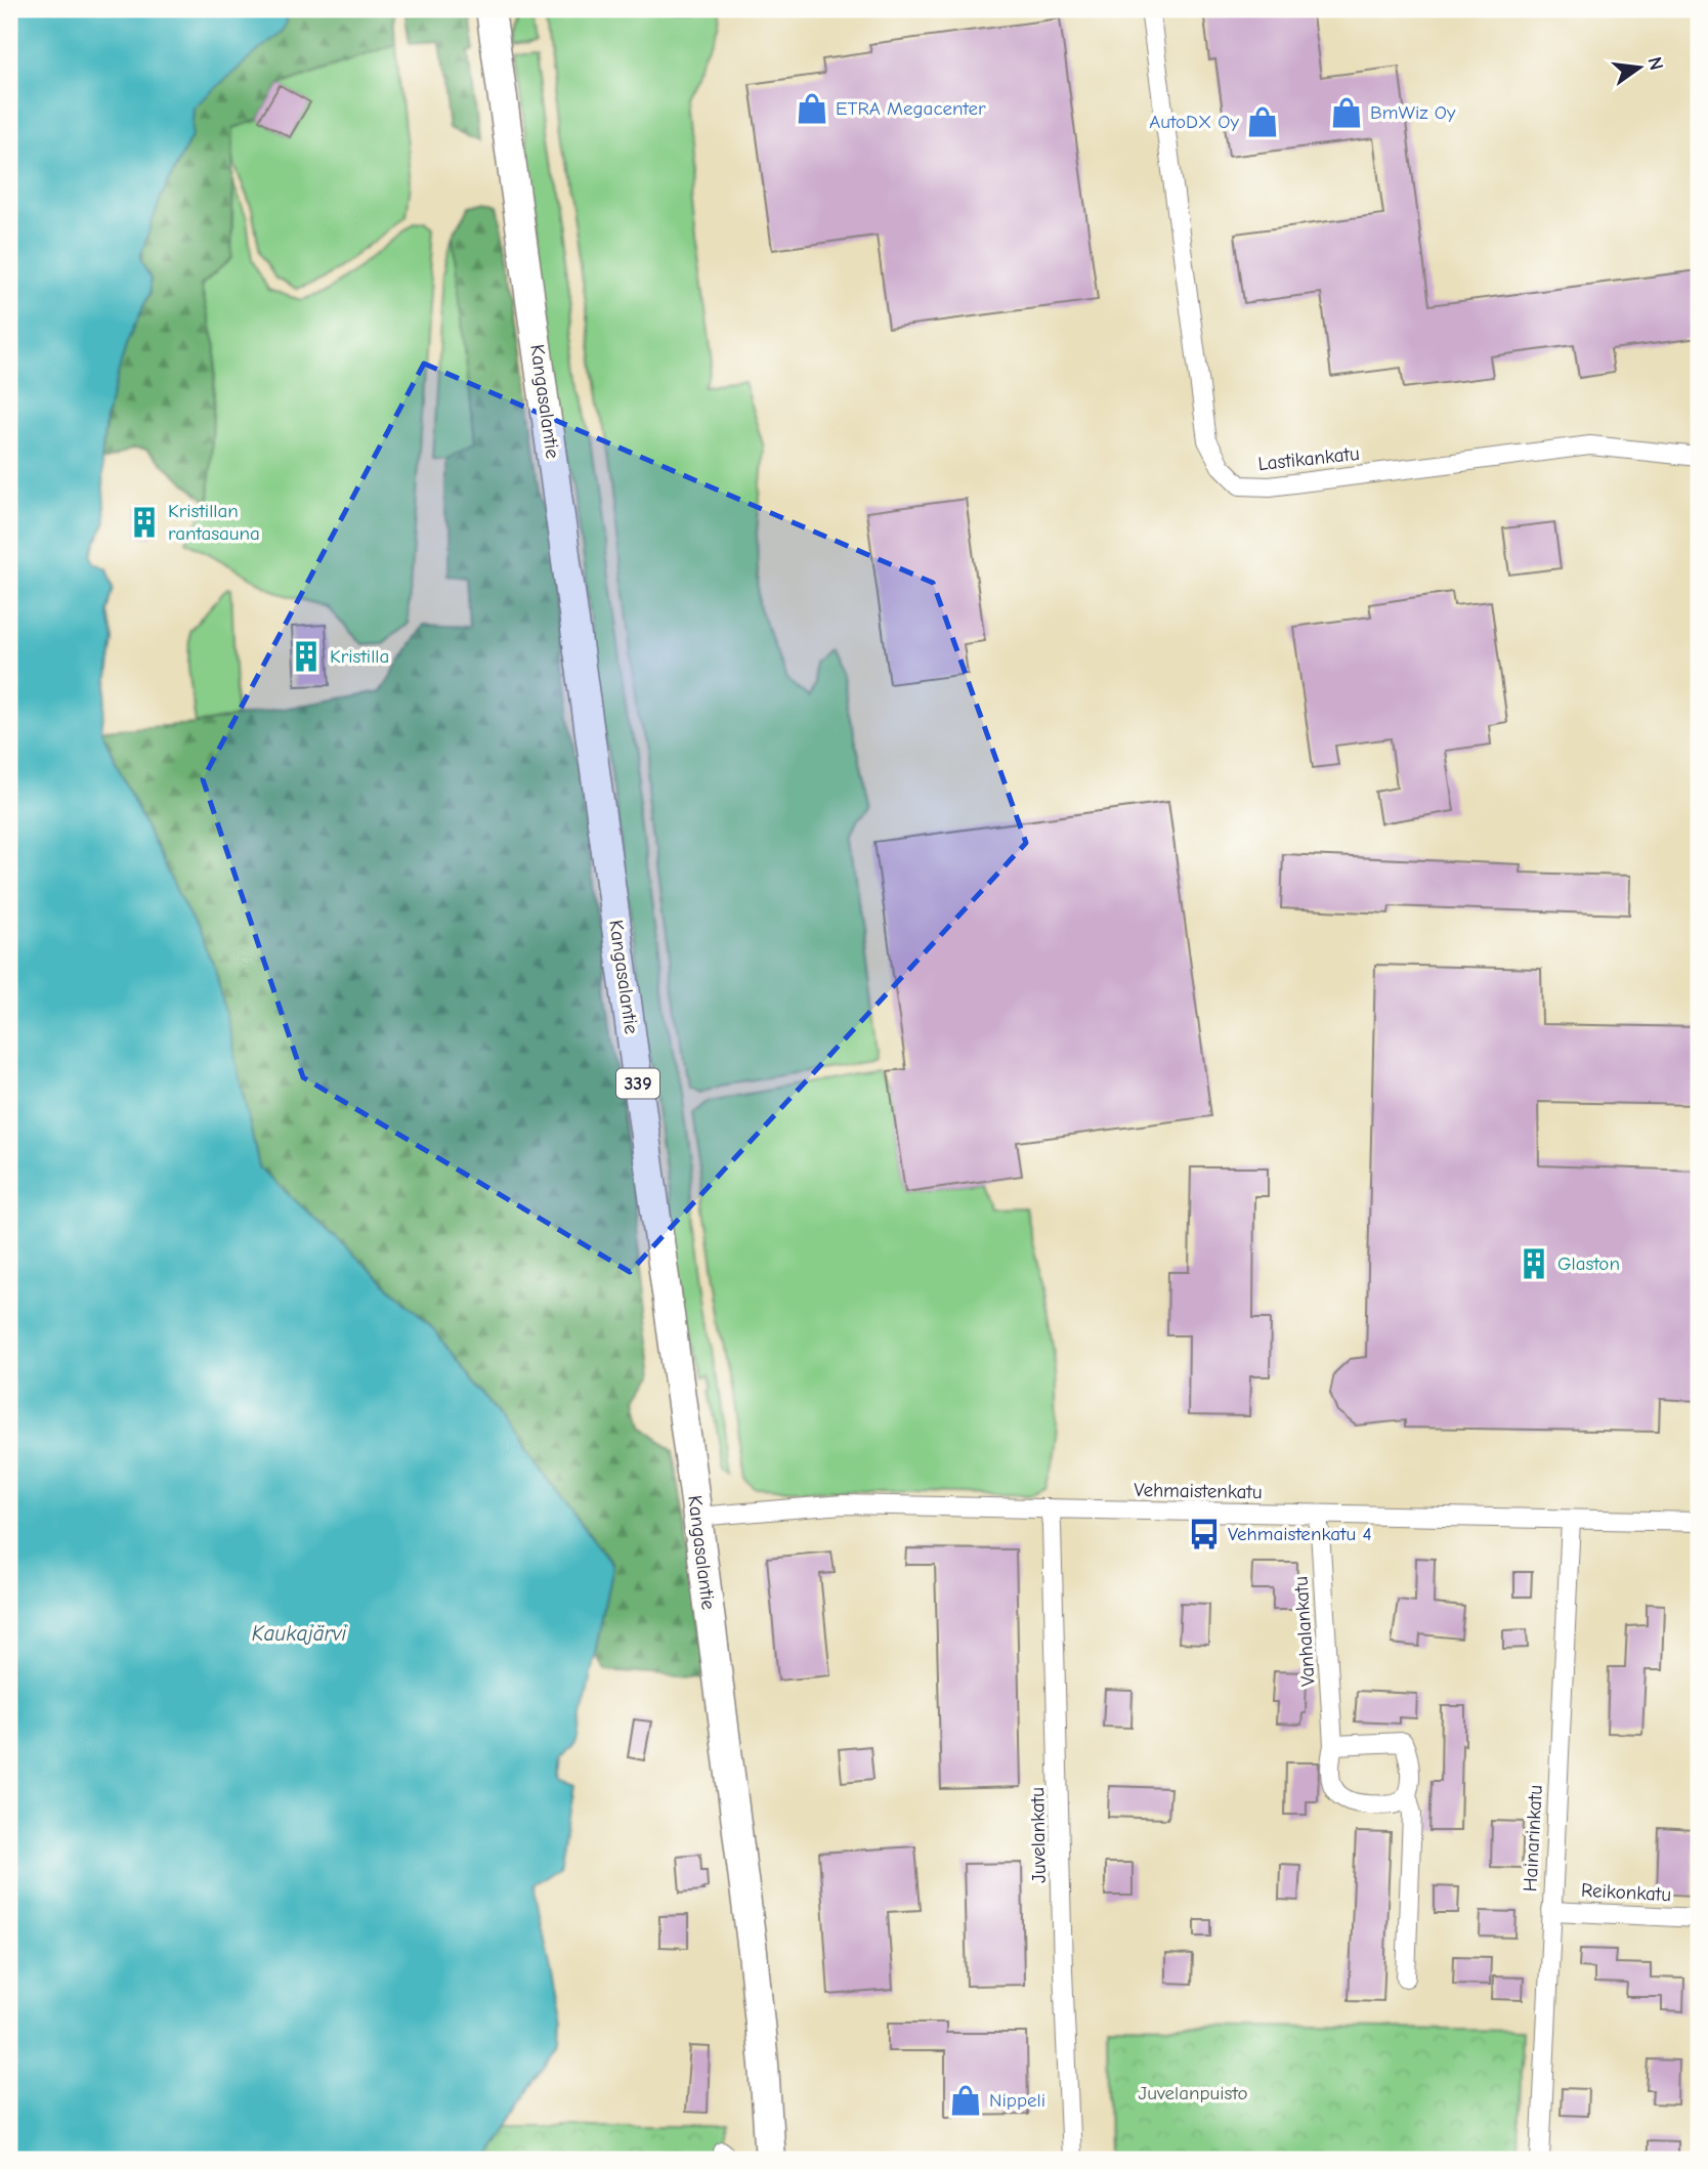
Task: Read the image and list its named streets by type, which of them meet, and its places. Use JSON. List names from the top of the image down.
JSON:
{
  "streets": {
    "main road": ["Kangasalantie", "339"],
    "street": [
      "Lastikankatu",
      "Vehmaistenkatu",
      "Vanhalankatu",
      "Juvelankatu",
      "Hainarinkatu",
      "Reikonkatu"
    ]
  },
  "crossings": [
    ["Kangasalantie", "Vehmaistenkatu"],
    ["Vehmaistenkatu", "Vanhalankatu"],
    ["Vehmaistenkatu", "Juvelankatu"],
    ["Vehmaistenkatu", "Hainarinkatu"],
    ["Hainarinkatu", "Reikonkatu"]
  ],
  "water": ["Kaukajärvi"],
  "parks": ["Juvelanpuisto"],
  "places": {
    "shop": [
      "ETRA Megacenter",
      "BmWiz Oy",
      "AutoDX Oy",
      "Nippeli"
    ],
    "building": ["Kristillan rantasauna", "Kristilla", "Glaston"],
    "bus stop": ["Vehmaistenkatu 4"]
  },
  "north": "right"
}
